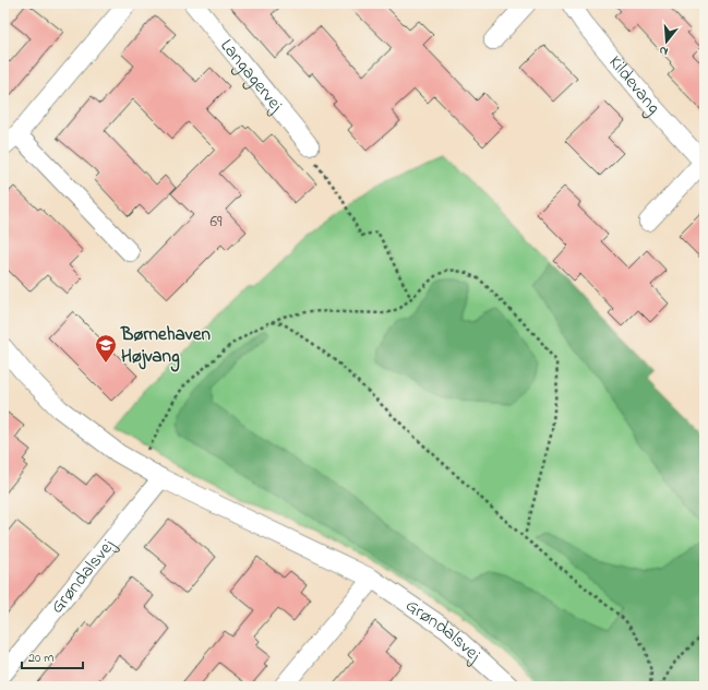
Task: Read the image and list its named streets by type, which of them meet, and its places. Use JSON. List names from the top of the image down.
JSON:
{
  "streets": {
    "street": ["Langagervej", "Kildevang", "Grøndalsvej"]
  },
  "places": {
    "school or university": ["Børnehaven Højvang"]
  },
  "house_numbers": ["69"],
  "scale_bar": "20 m",
  "north": "bottom"
}
